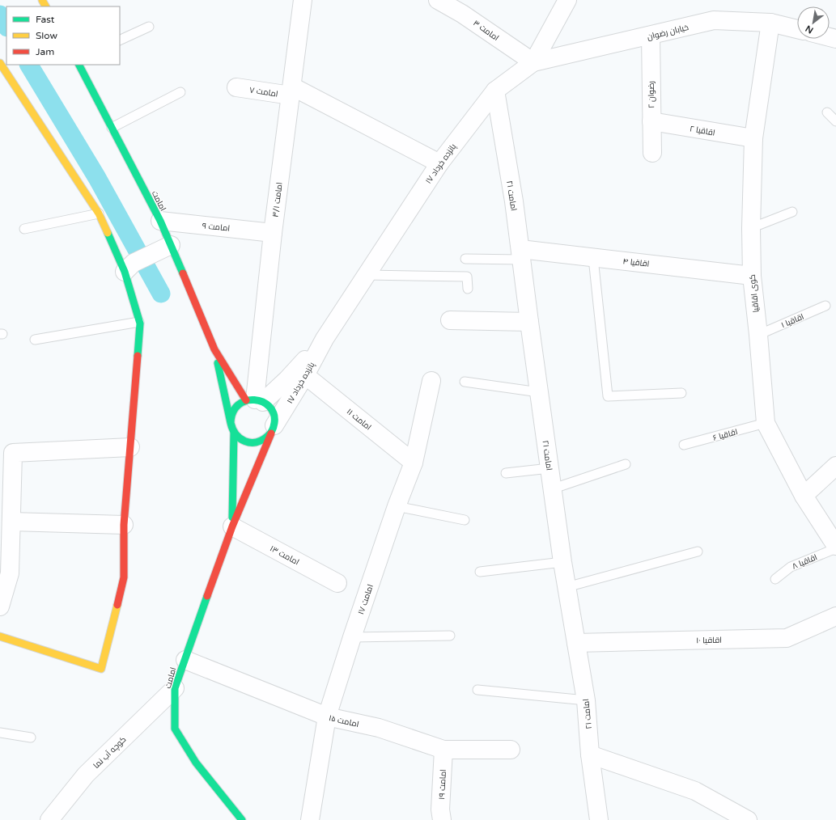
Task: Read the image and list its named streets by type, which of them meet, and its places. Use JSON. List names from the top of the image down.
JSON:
{
  "streets": {
    "street": [
      "امامت ۳",
      "خیابان رضوان",
      "امامت ۷",
      "رضوان ۲",
      "اقاقیا ۲",
      "پانزده خرداد ۱۷",
      "امامت ۲۱",
      "امامت ۳/۱",
      "امامت",
      "امامت ۹",
      "اقاقیا ۴",
      "کوی اقاقیا",
      "امامت ۱۱",
      "امامت ۱۳",
      "امامت ۱۷",
      "اقاقیا ۱۰",
      "امامت ۱۵",
      "کوچه آب نما",
      "امامت ۱۹"
    ],
    "lane": ["اقاقیا ۱", "اقاقیا ۶", "اقاقیا ۸"]
  },
  "crossings": [
    ["امامت ۳", "خیابان رضوان"],
    ["امامت ۳", "پانزده خرداد ۱۷"],
    ["خیابان رضوان", "رضوان ۲"],
    ["خیابان رضوان", "پانزده خرداد ۱۷"],
    ["خیابان رضوان", "کوی اقاقیا"],
    ["امامت ۷", "پانزده خرداد ۱۷"],
    ["امامت ۷", "امامت ۳/۱"],
    ["رضوان ۲", "اقاقیا ۲"],
    ["اقاقیا ۲", "کوی اقاقیا"],
    ["پانزده خرداد ۱۷", "امامت ۲۱"],
    ["پانزده خرداد ۱۷", "امامت ۳/۱"],
    ["پانزده خرداد ۱۷", "امامت"],
    ["پانزده خرداد ۱۷", "امامت ۱۱"],
    ["امامت ۲۱", "اقاقیا ۴"],
    ["امامت ۲۱", "اقاقیا ۱۰"],
    ["امامت ۳/۱", "امامت"],
    ["امامت ۳/۱", "امامت ۹"],
    ["امامت", "امامت ۹"],
    ["امامت", "امامت ۱۳"],
    ["امامت", "امامت ۱۵"],
    ["امامت", "کوچه آب نما"],
    ["اقاقیا ۴", "کوی اقاقیا"],
    ["کوی اقاقیا", "اقاقیا ۱"],
    ["کوی اقاقیا", "اقاقیا ۶"],
    ["کوی اقاقیا", "اقاقیا ۸"],
    ["امامت ۱۱", "امامت ۱۷"],
    ["امامت ۱۷", "امامت ۱۵"],
    ["امامت ۱۵", "امامت ۱۹"]
  ],
  "legend": ["Fast", "Slow", "Jam"],
  "north": "bottom left"
}
